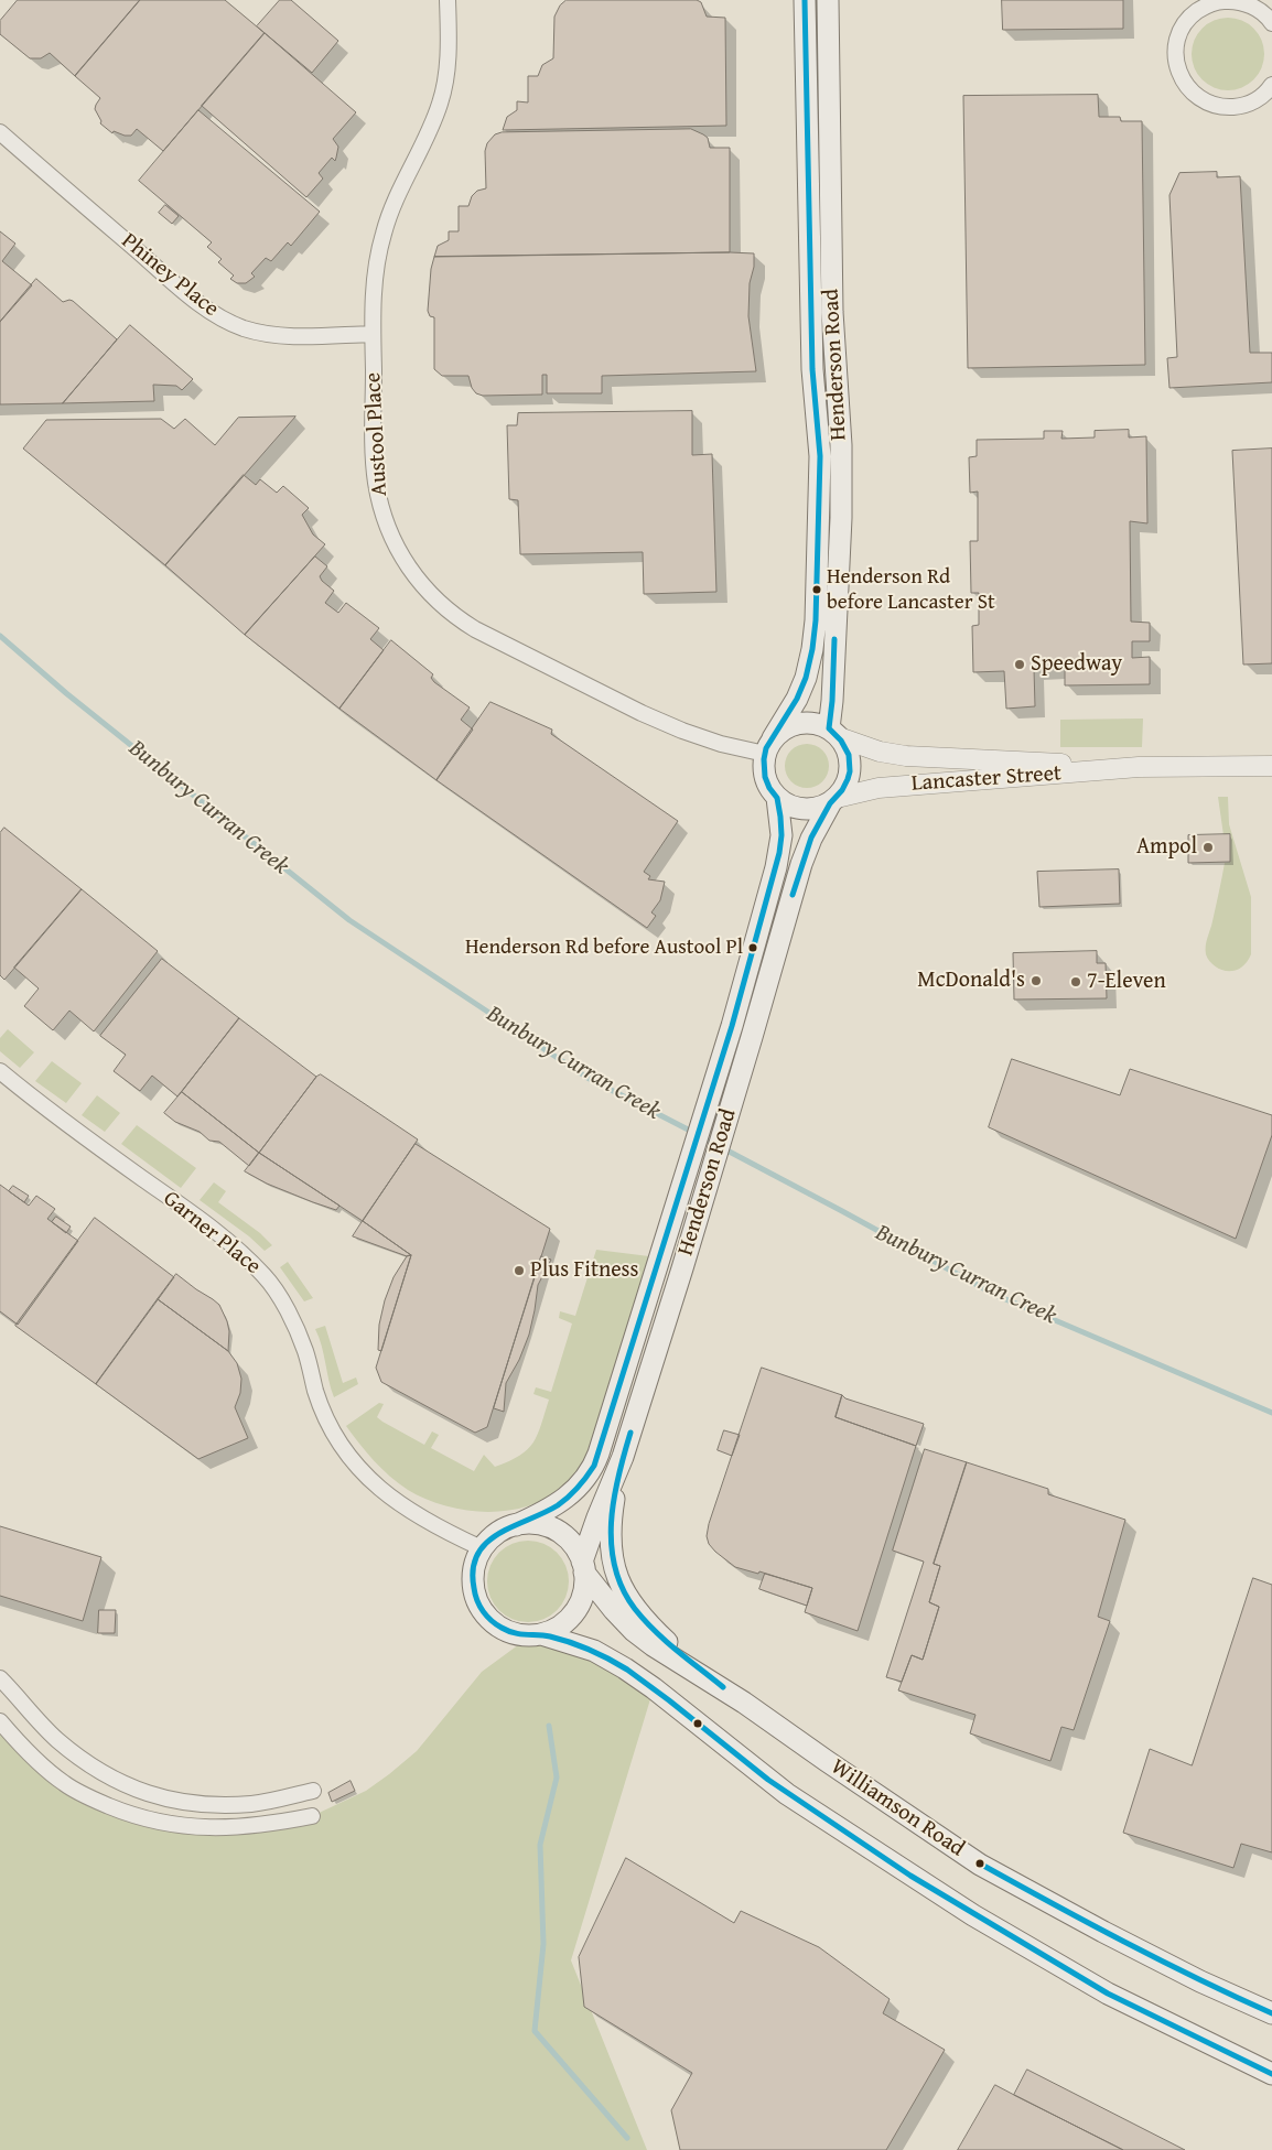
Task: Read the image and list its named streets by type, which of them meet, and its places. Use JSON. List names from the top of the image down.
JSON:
{
  "streets": {
    "main road": ["Henderson Road", "Williamson Road"],
    "street": [
      "Phiney Place",
      "Austool Place",
      "Lancaster Street",
      "Garner Place"
    ]
  },
  "crossings": [
    ["Phiney Place", "Austool Place"],
    ["Henderson Road", "Austool Place"],
    ["Henderson Road", "Lancaster Street"],
    ["Henderson Road", "Garner Place"],
    ["Henderson Road", "Williamson Road"],
    ["Austool Place", "Lancaster Street"],
    ["Garner Place", "Williamson Road"]
  ],
  "water": ["Bunbury Curran Creek"],
  "places": [
    "Henderson Rd before Lancaster St",
    "Speedway",
    "Ampol",
    "Henderson Rd before Austool Pl",
    "McDonald's",
    "7-Eleven",
    "Plus Fitness"
  ]
}
